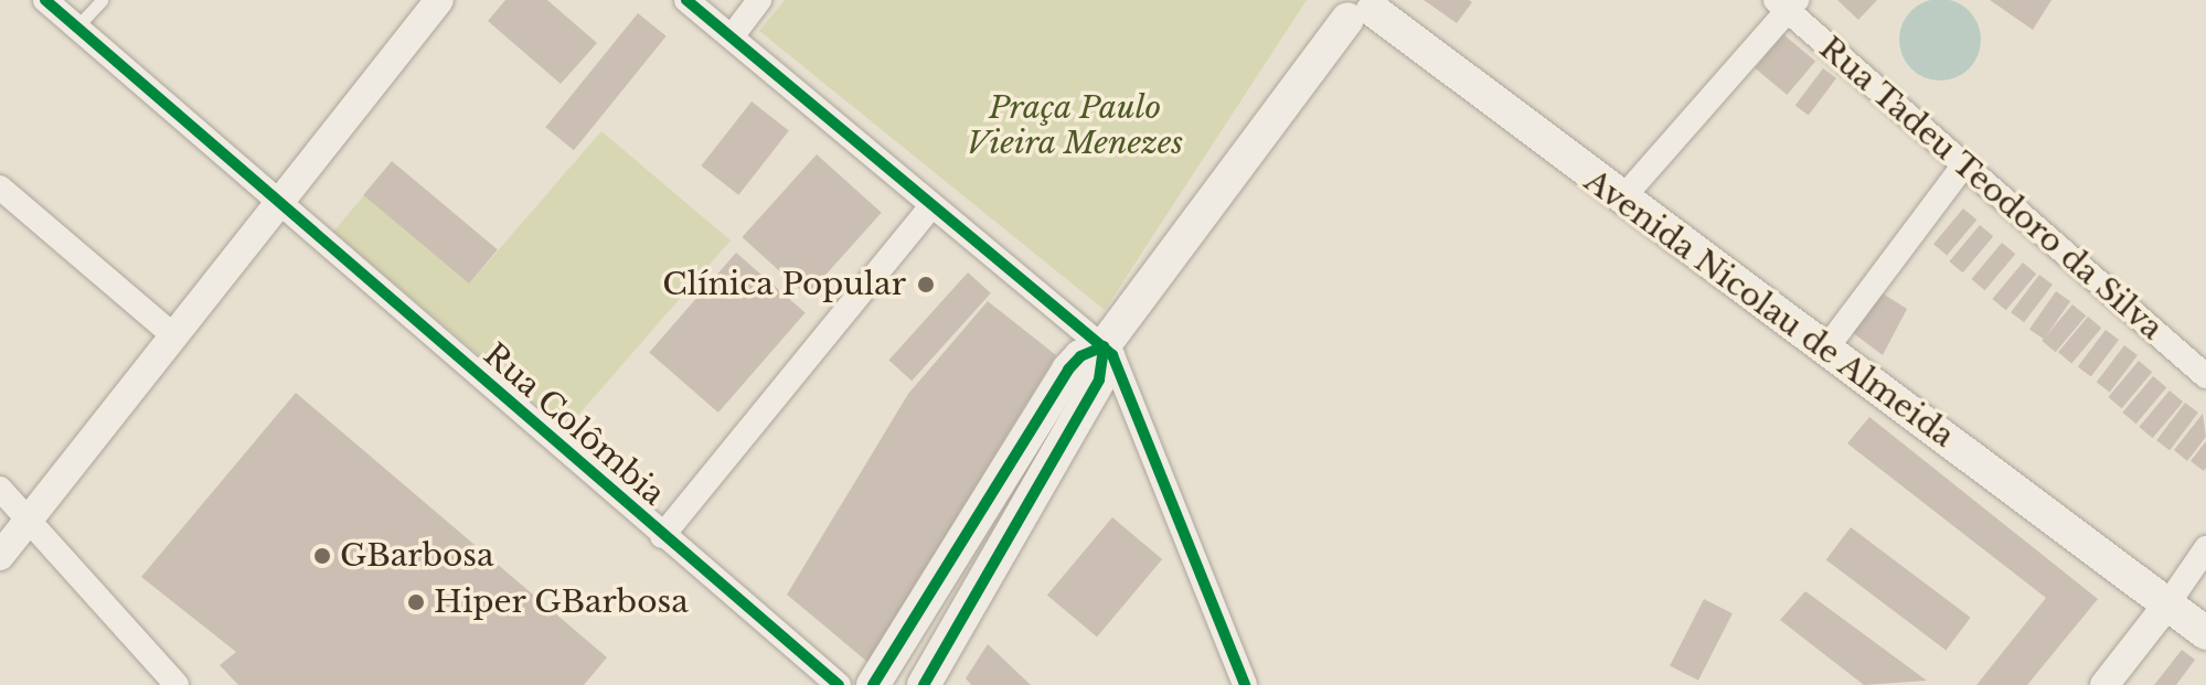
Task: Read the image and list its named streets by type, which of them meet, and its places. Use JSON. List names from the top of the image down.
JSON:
{
  "streets": {
    "main road": ["Avenida Nicolau de Almeida"],
    "street": ["Rua Tadeu Teodoro da Silva", "Rua Colômbia"]
  },
  "parks": ["Praça Paulo Vieira Menezes"],
  "places": ["Clínica Popular", "GBarbosa", "Hiper GBarbosa"]
}
